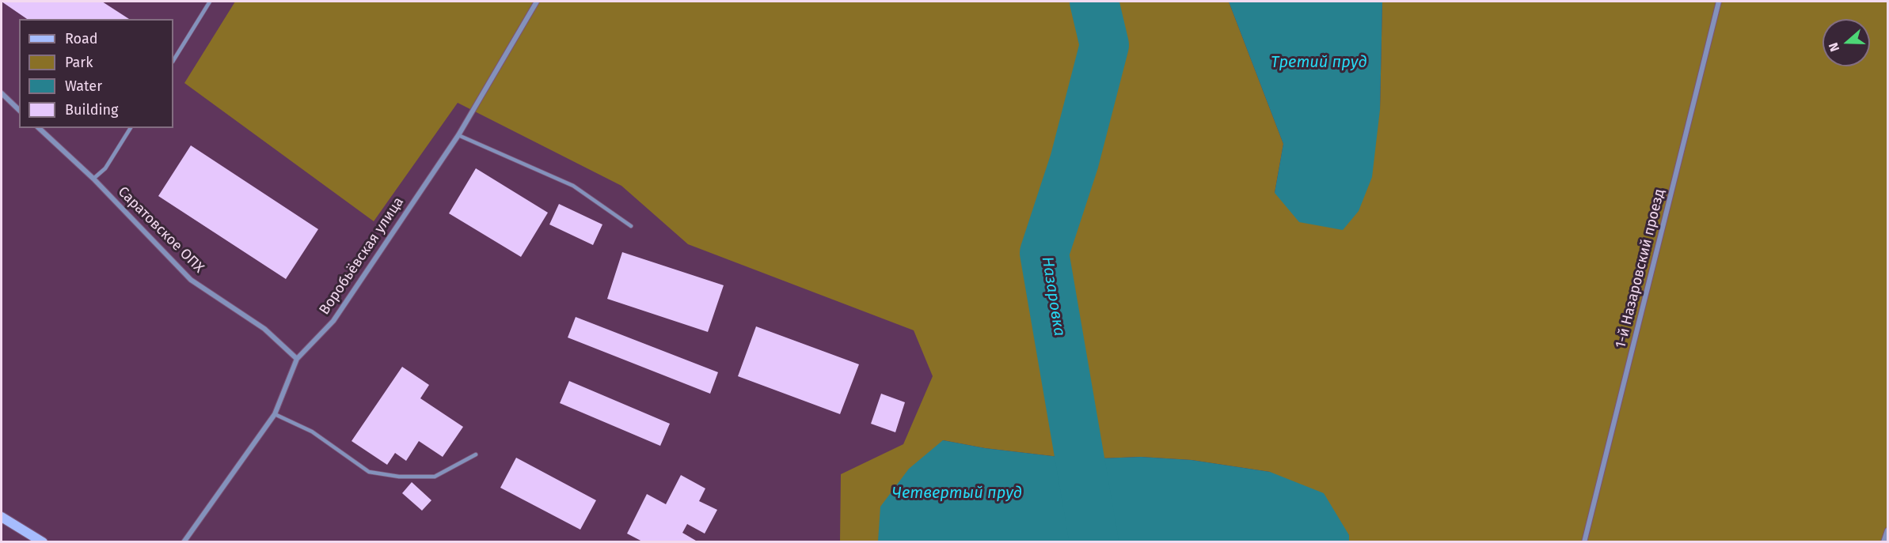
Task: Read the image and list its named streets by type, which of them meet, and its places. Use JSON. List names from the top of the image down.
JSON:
{
  "streets": {
    "street": ["Саратовское ОПХ", "Воробьёвская улица", "1-й Назаровский проезд"]
  },
  "crossings": [
    ["Саратовское ОПХ", "Воробьёвская улица"]
  ],
  "water": ["Третий пруд", "Назаровка", "Четвертый пруд"],
  "legend": [
    "Road",
    "Park",
    "Water",
    "Building"
  ],
  "north": "left"
}
